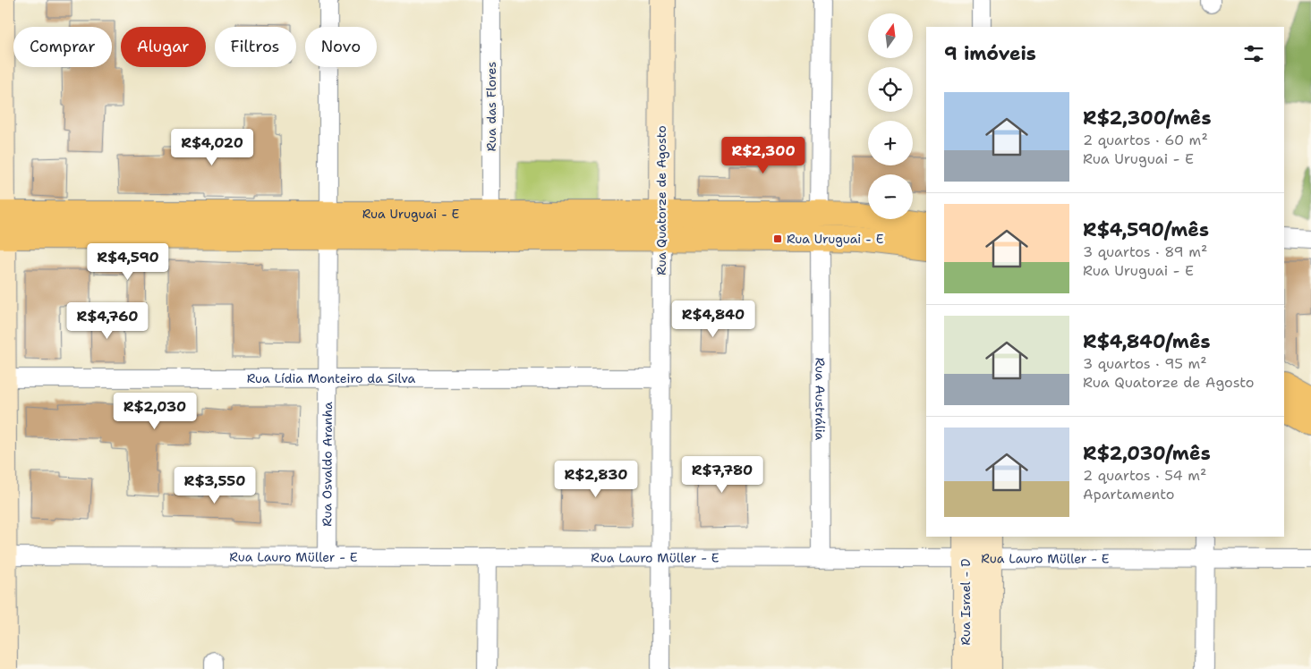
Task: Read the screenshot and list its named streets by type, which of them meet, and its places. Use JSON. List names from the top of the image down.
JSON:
{
  "streets": {
    "main road": ["Rua Uruguai - E"],
    "street": [
      "Rua das Flores",
      "Rua Quatorze de Agosto",
      "Rua Lídia Monteiro da Silva",
      "Rua Austrália",
      "Rua Osvaldo Aranha",
      "Rua Lauro Müller - E",
      "Rua Israel - D"
    ]
  },
  "crossings": [
    ["Rua das Flores", "Rua Uruguai - E"],
    ["Rua Quatorze de Agosto", "Rua Uruguai - E"],
    ["Rua Quatorze de Agosto", "Rua Lídia Monteiro da Silva"],
    ["Rua Quatorze de Agosto", "Rua Lauro Müller - E"],
    ["Rua Uruguai - E", "Rua Austrália"],
    ["Rua Uruguai - E", "Rua Osvaldo Aranha"],
    ["Rua Lídia Monteiro da Silva", "Rua Osvaldo Aranha"],
    ["Rua Austrália", "Rua Lauro Müller - E"],
    ["Rua Osvaldo Aranha", "Rua Lauro Müller - E"],
    ["Rua Lauro Müller - E", "Rua Israel - D"]
  ],
  "places": {
    "transit": ["Rua Uruguai - E"]
  },
  "north": "top",
  "page": {
    "map_buttons": ["+", "−"],
    "chip": [
      "Comprar",
      "Alugar",
      "Filtros",
      "Novo"
    ],
    "heading": "9 imóveis",
    "list": [
      {
        "name": "R$2,300/mês",
        "note": "2 quartos · 60 m² · Rua Uruguai - E"
      },
      {
        "name": "R$4,590/mês",
        "note": "3 quartos · 89 m² · Rua Uruguai - E"
      },
      {
        "name": "R$4,840/mês",
        "note": "3 quartos · 95 m² · Rua Quatorze de Agosto"
      },
      {
        "name": "R$2,030/mês",
        "note": "2 quartos · 54 m² · Apartamento"
      }
    ],
    "price": [
      "R$4,020",
      "R$2,300",
      "R$4,590",
      "R$4,840",
      "R$4,760",
      "R$2,030",
      "R$7,780",
      "R$2,830",
      "R$3,550"
    ]
  }
}
